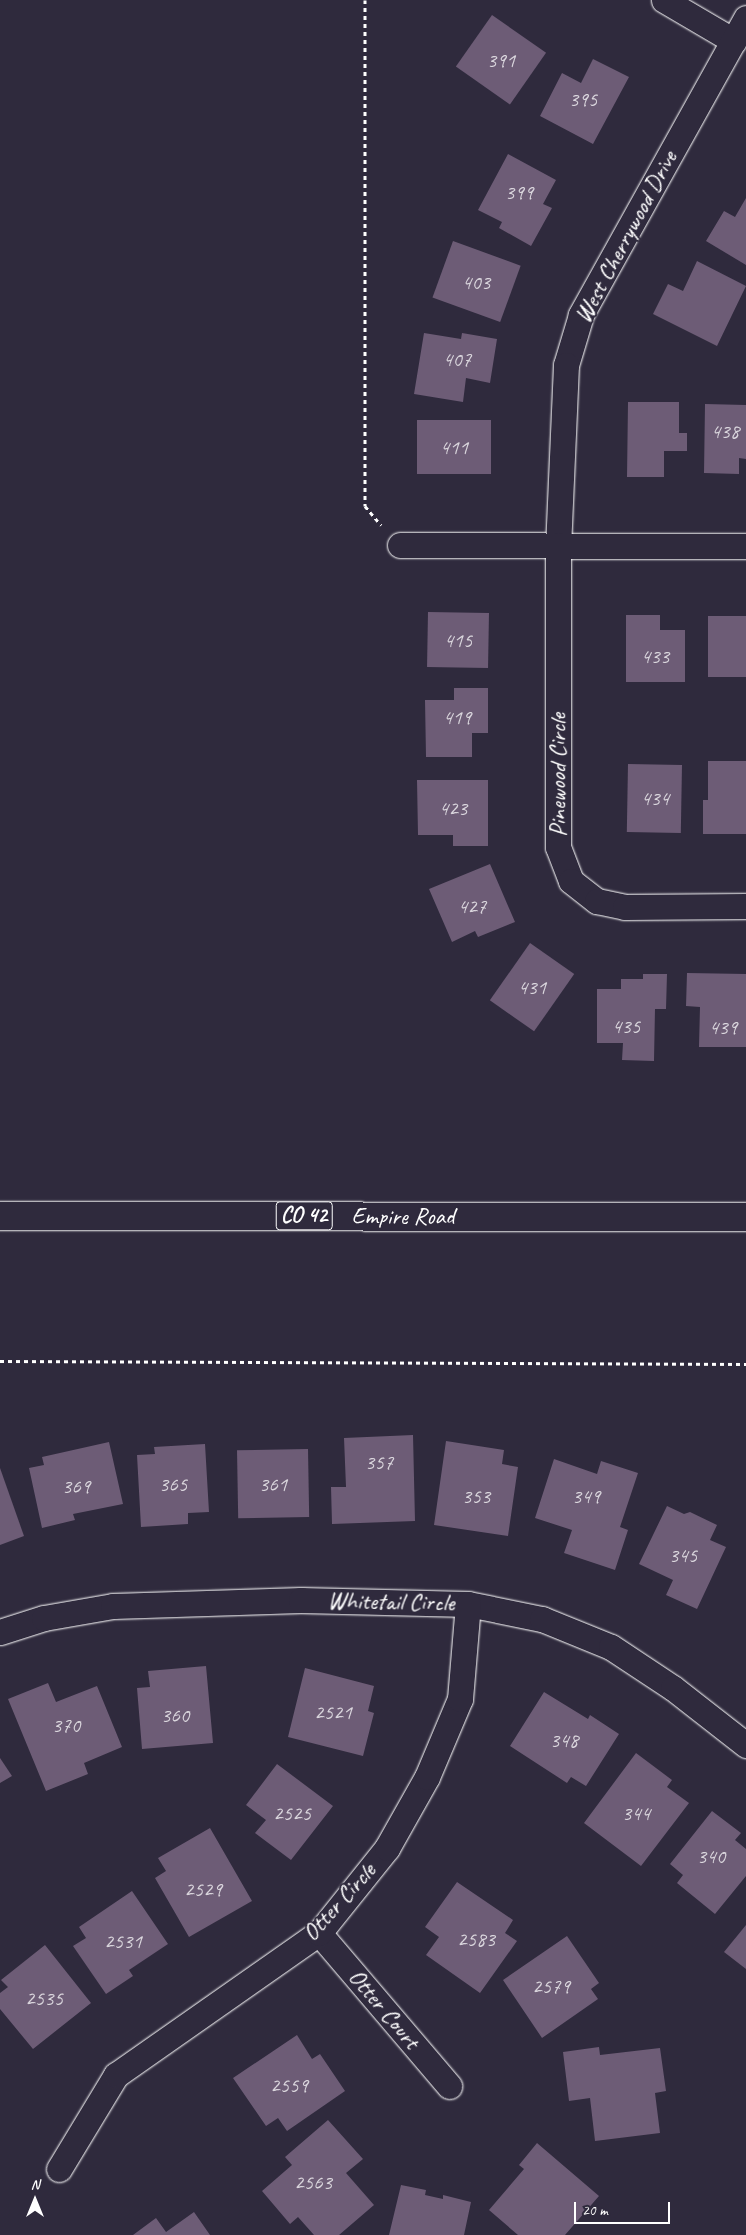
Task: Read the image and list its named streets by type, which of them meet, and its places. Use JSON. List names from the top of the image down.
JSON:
{
  "streets": {
    "main road": ["CO 42", "Empire Road"],
    "street": [
      "West Cherrywood Drive",
      "Pinewood Circle",
      "Whitetail Circle",
      "Otter Circle",
      "Otter Court"
    ]
  },
  "crossings": [
    ["West Cherrywood Drive", "Pinewood Circle"],
    ["Whitetail Circle", "Otter Circle"],
    ["Otter Circle", "Otter Court"]
  ],
  "house_numbers": [
    "391",
    "395",
    "399",
    "403",
    "407",
    "438",
    "411",
    "415",
    "433",
    "419",
    "434",
    "423",
    "427",
    "431",
    "435",
    "439",
    "357",
    "365",
    "361",
    "369",
    "353",
    "349",
    "345",
    "2521",
    "360",
    "370",
    "348",
    "2525",
    "344",
    "340",
    "2529",
    "2583",
    "2531",
    "2579",
    "2535",
    "2559",
    "2563"
  ],
  "scale_bar": "20 m",
  "north": "top"
}
